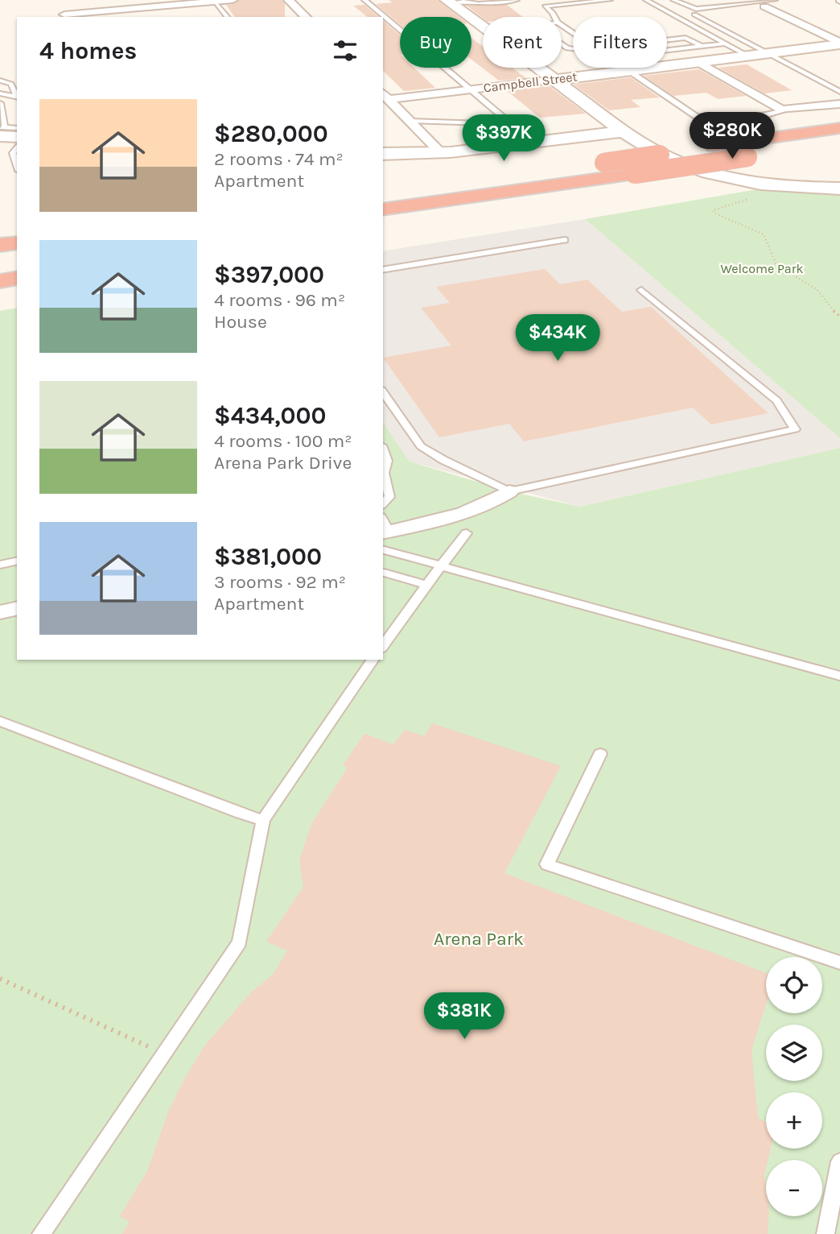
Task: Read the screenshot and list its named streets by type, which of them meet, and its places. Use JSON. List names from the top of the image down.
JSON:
{
  "streets": {
    "street": ["Campbell Street"]
  },
  "parks": ["Welcome Park", "Arena Park"],
  "page": {
    "chip": ["Buy", "Rent", "Filters"],
    "heading": "4 homes",
    "list": [
      {
        "name": "$280,000",
        "note": "2 rooms · 74 m² · Apartment"
      },
      {
        "name": "$397,000",
        "note": "4 rooms · 96 m² · House"
      },
      {
        "name": "$434,000",
        "note": "4 rooms · 100 m² · Arena Park Drive"
      },
      {
        "name": "$381,000",
        "note": "3 rooms · 92 m² · Apartment"
      }
    ],
    "price": [
      "$280K",
      "$397K",
      "$434K",
      "$381K"
    ],
    "map_buttons": ["+", "−"]
  }
}
